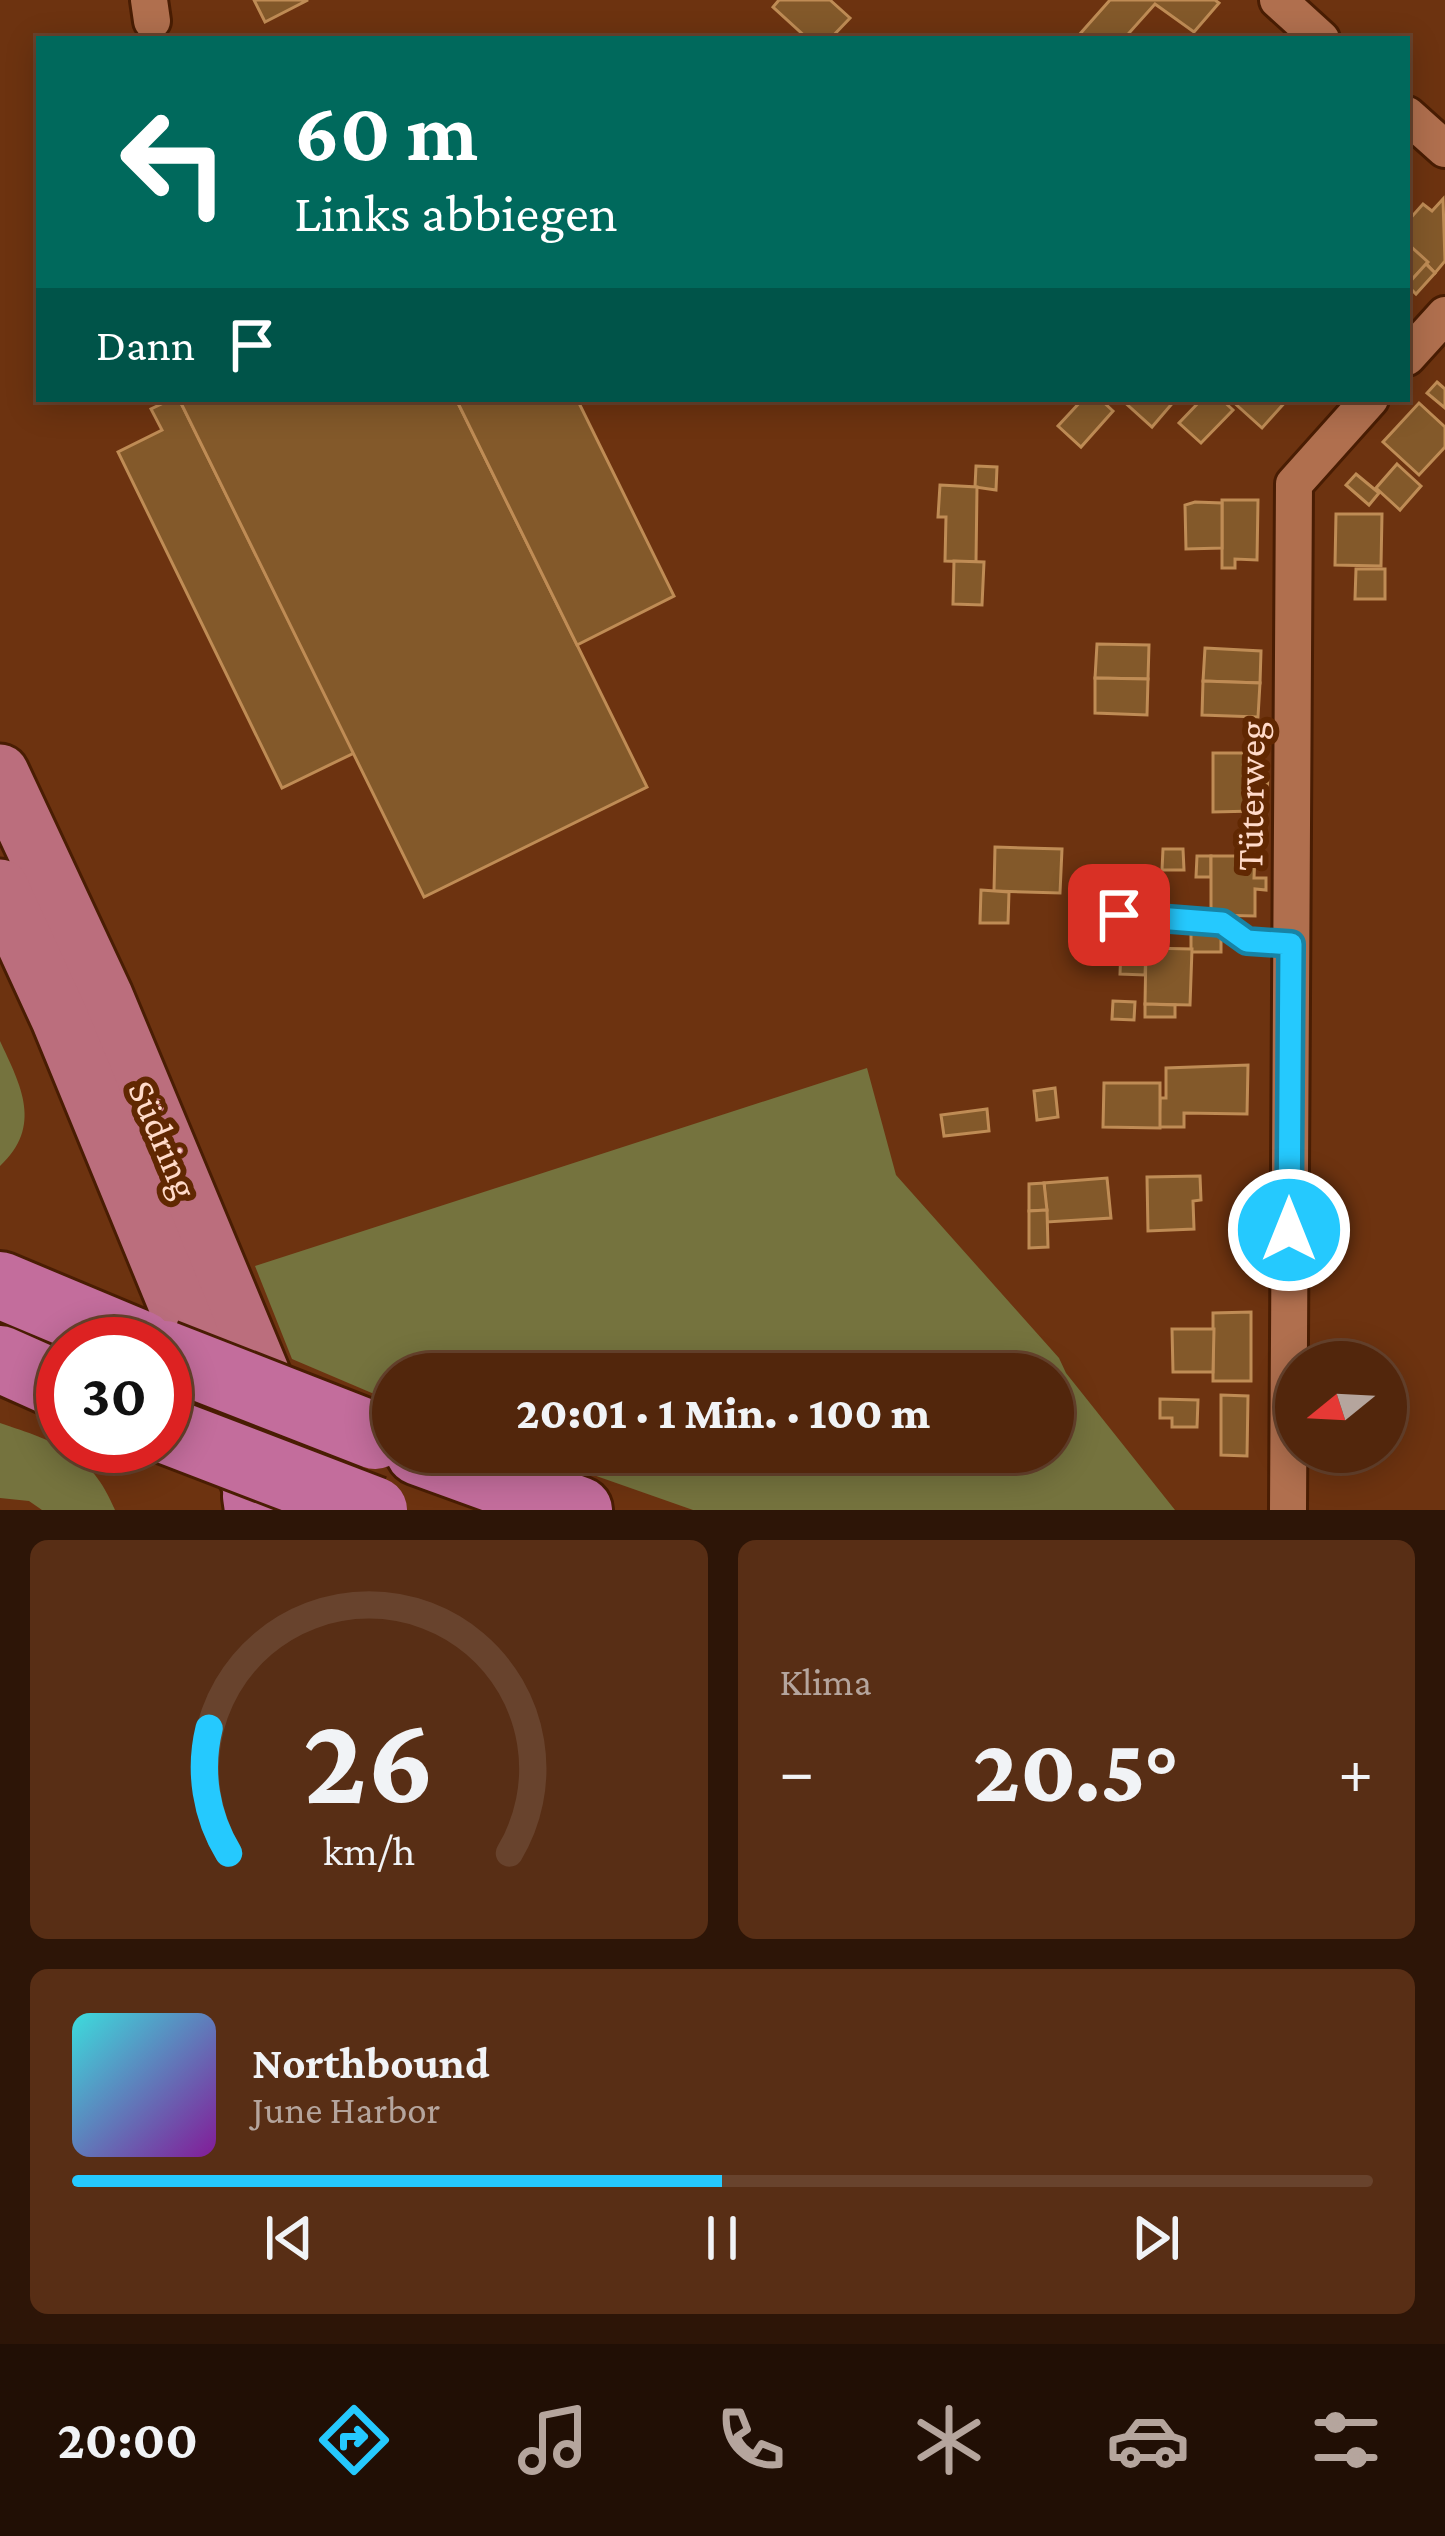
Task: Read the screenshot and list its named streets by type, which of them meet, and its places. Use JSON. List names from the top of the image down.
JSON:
{
  "streets": {
    "main road": ["Südring"],
    "street": ["Tüterweg"]
  },
  "north": "left",
  "page": {
    "turn": ["60 m", "Links abbiegen"],
    "then": "Dann",
    "limit": "30",
    "trip": "20:01 · 1 Min. · 100 m",
    "tile": "Klima",
    "heat": ["−", "20.5°", "+"],
    "song": ["Northbound", "June Harbor"],
    "tabs": "20:00",
    "gauge": ["26", "km/h"]
  }
}
